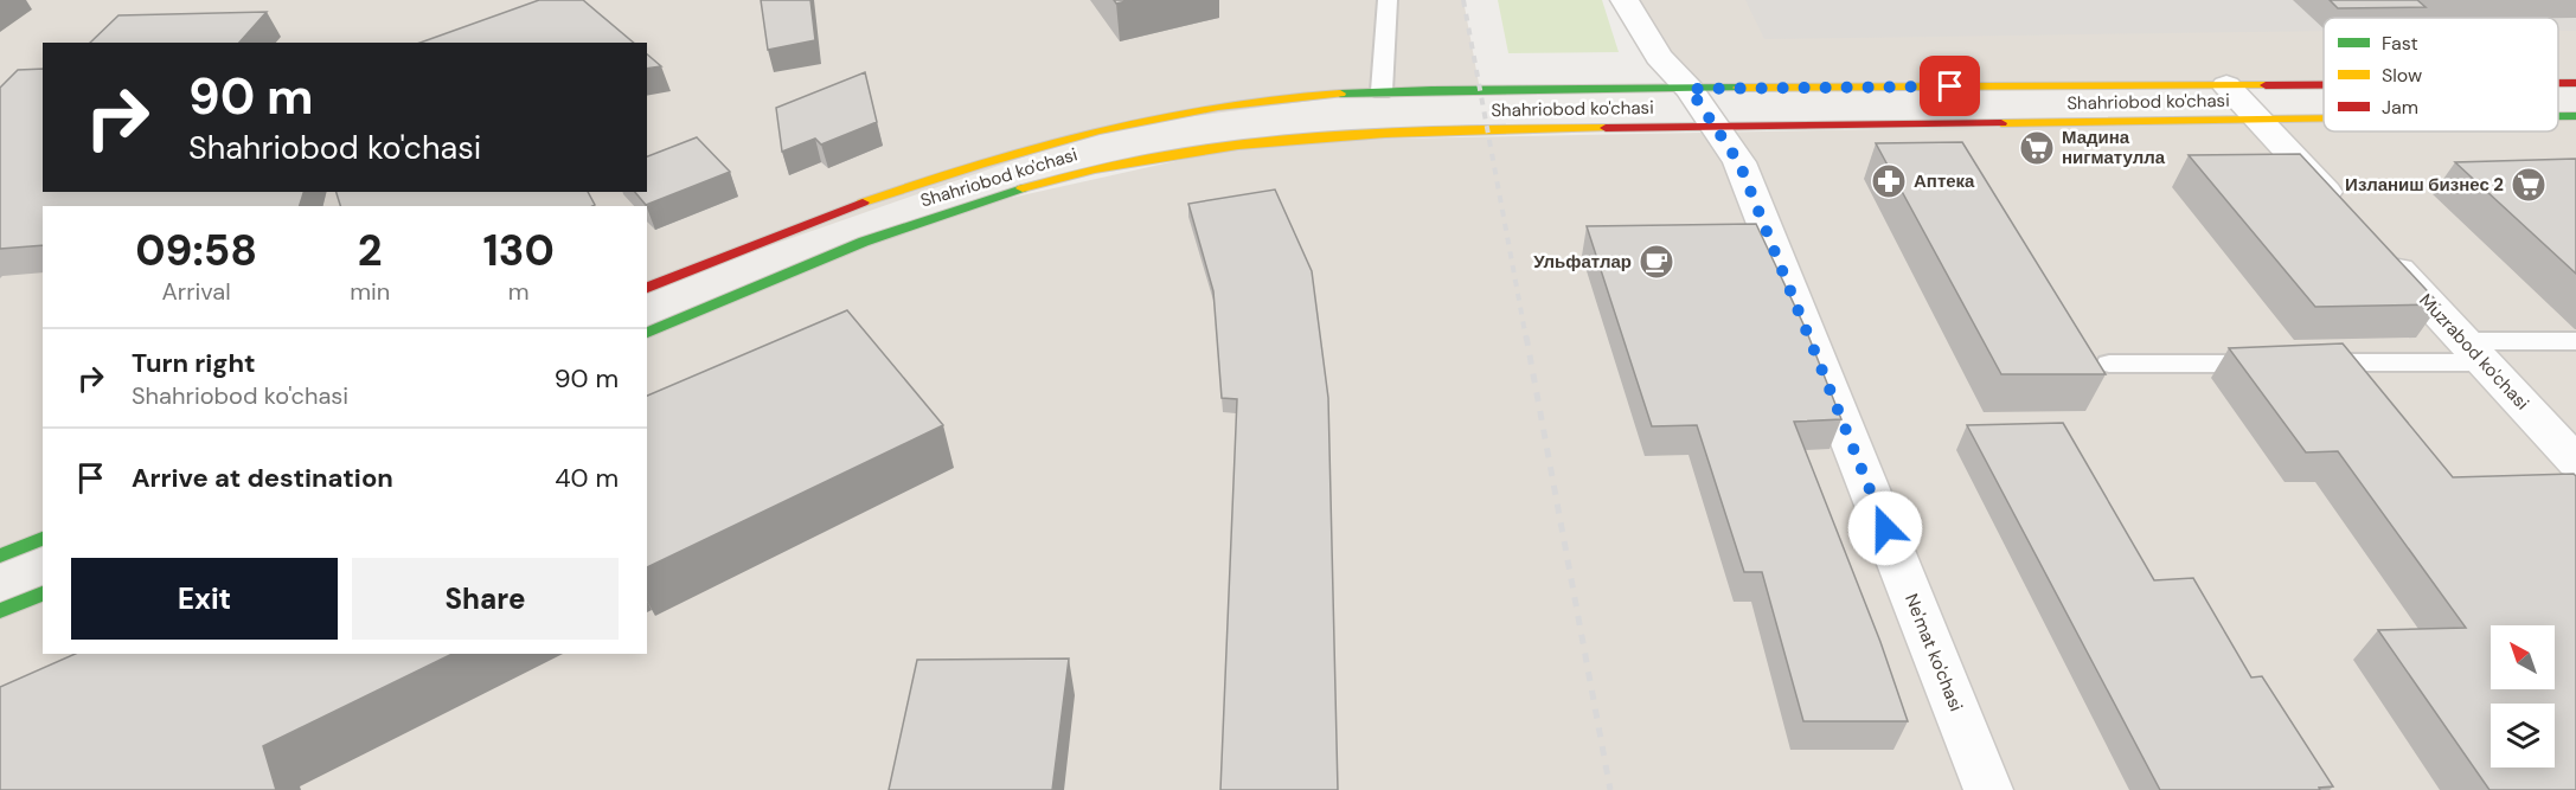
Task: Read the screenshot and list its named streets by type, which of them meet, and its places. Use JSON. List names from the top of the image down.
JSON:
{
  "streets": {
    "main road": ["Shahriobod ko'chasi"],
    "street": ["Muzrabod ko'chasi", "Ne'mat ko'chasi"]
  },
  "crossings": [
    ["Shahriobod ko'chasi", "Ne'mat ko'chasi"]
  ],
  "places": {
    "supermarket": ["Мадина нигматулла", "Изланиш бизнес 2"],
    "pharmacy": ["Аптека"],
    "cafe": ["Ульфатлар"]
  },
  "legend": ["Fast", "Slow", "Jam"],
  "north": "top left",
  "page": {
    "turn": ["90 m", "Shahriobod ko'chasi"],
    "eta": [
      "09:58",
      "Arrival",
      "2",
      "min",
      "130",
      "m"
    ],
    "list": [
      {
        "name": "Turn right",
        "note": "Shahriobod ko'chasi",
        "value": "90 m"
      },
      {
        "name": "Arrive at destination",
        "value": "40 m"
      }
    ],
    "buttons": ["Exit", "Share"]
  }
}
